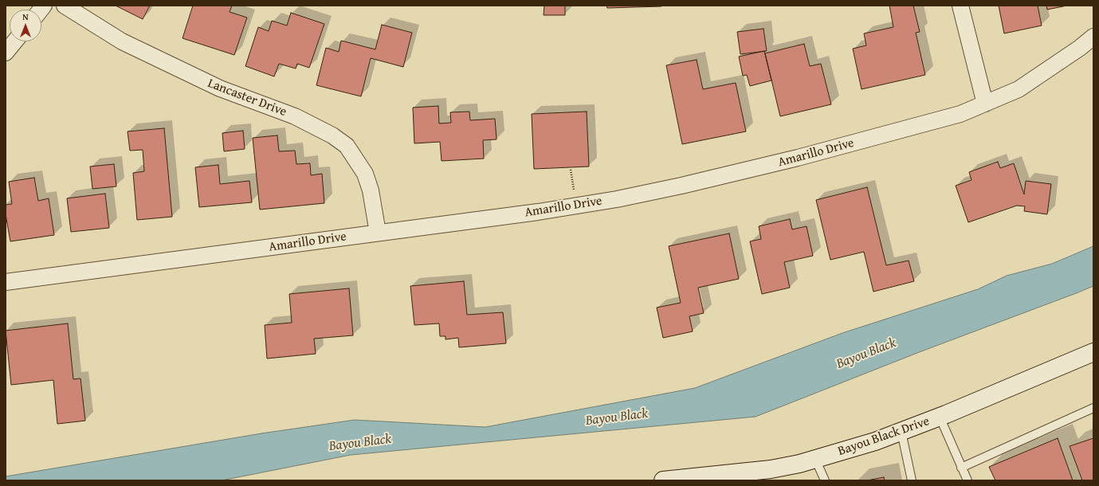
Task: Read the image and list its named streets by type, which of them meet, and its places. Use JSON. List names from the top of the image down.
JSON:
{
  "streets": {
    "main road": ["Bayou Black Drive"],
    "street": ["Lancaster Drive", "Amarillo Drive"]
  },
  "crossings": [
    ["Lancaster Drive", "Amarillo Drive"]
  ],
  "water": ["Bayou Black"],
  "north": "top"
}
